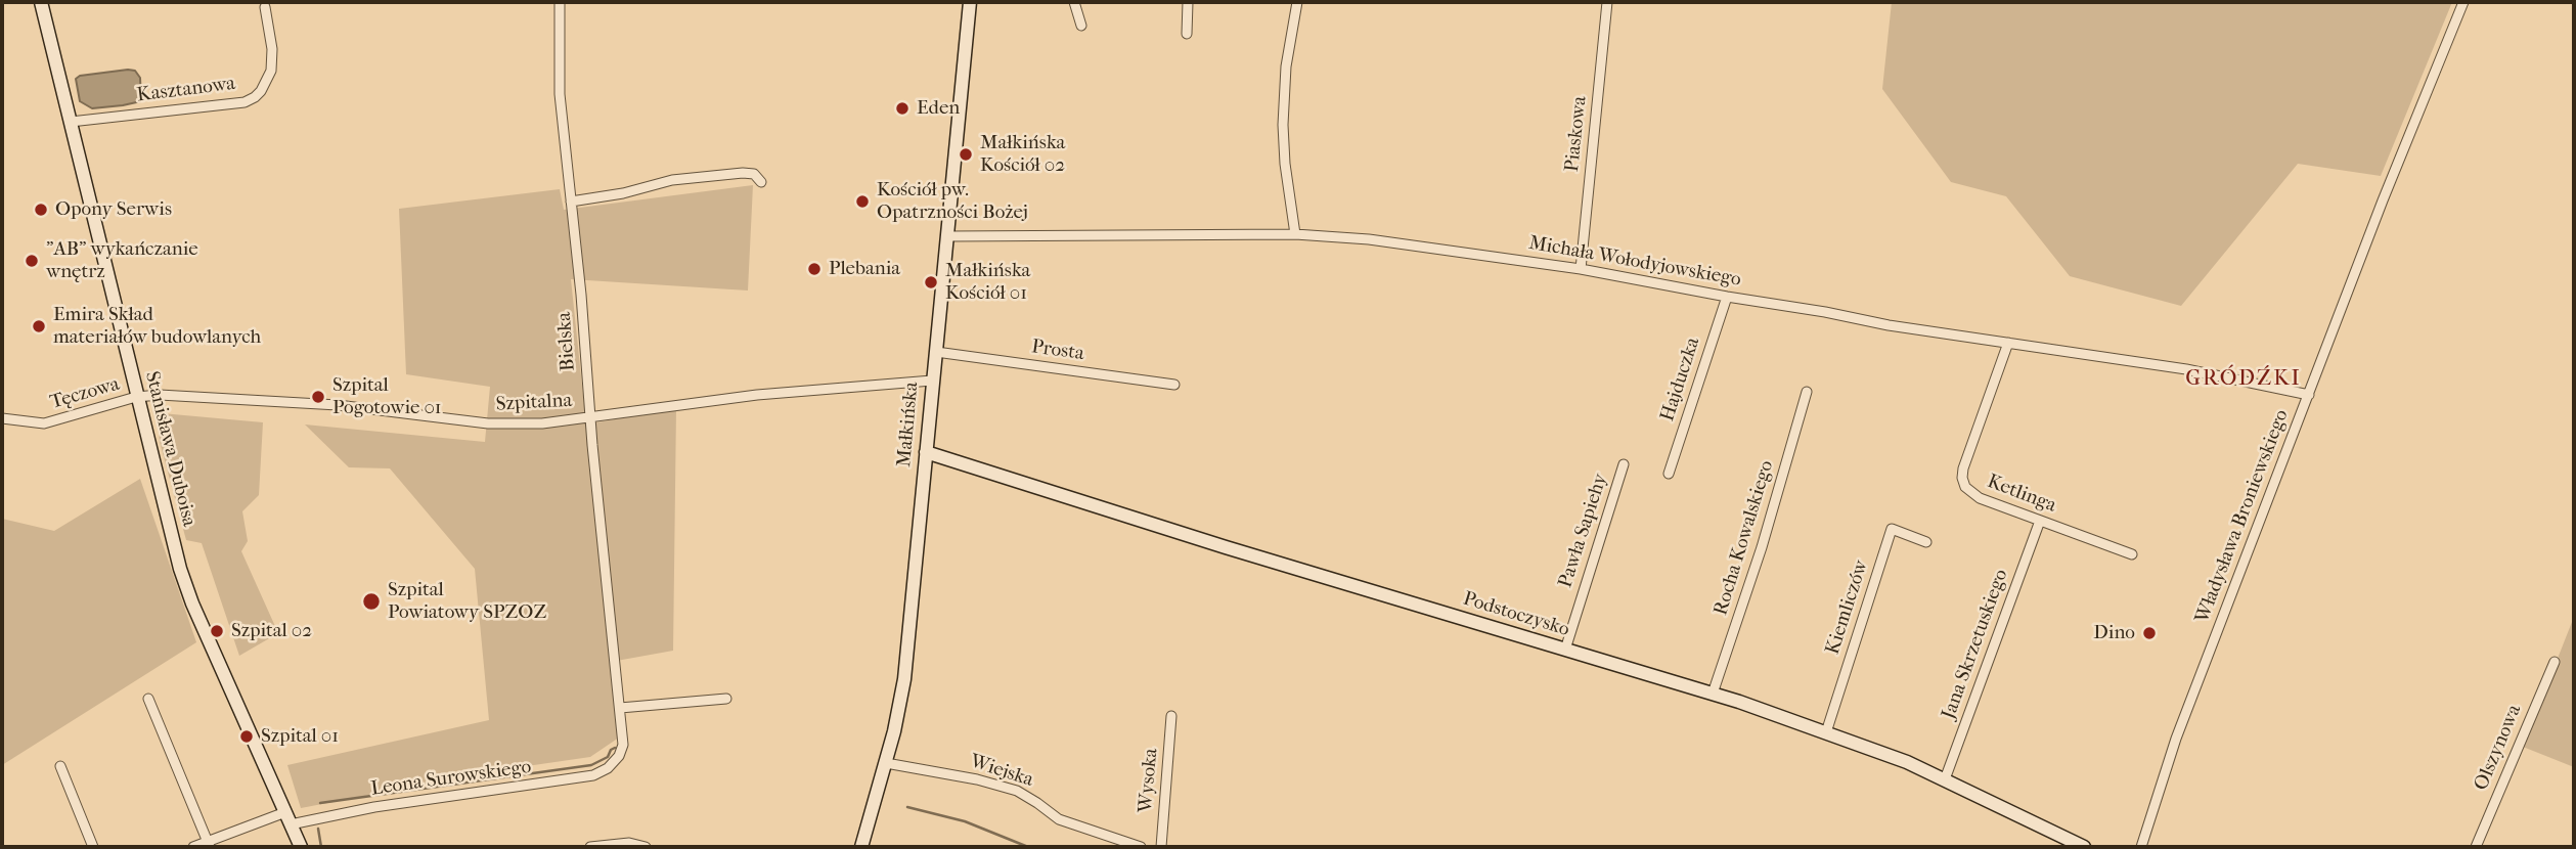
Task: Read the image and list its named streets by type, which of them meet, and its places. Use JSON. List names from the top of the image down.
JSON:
{
  "streets": {
    "street": [
      "Kasztanowa",
      "Piaskowa",
      "Michała Wołodyjowskiego",
      "Bielska",
      "Prosta",
      "Hajduczka",
      "Tęczowa",
      "Szpitalna",
      "Małkińska",
      "Stanisława Duboisa",
      "Ketlinga",
      "Władysława Broniewskiego",
      "Pawła Sapiehy",
      "Rocha Kowalskiego",
      "Kiemliczów",
      "Podstoczysko",
      "Jana Skrzetuskiego",
      "Olszynowa",
      "Wiejska",
      "Leona Surowskiego",
      "Wysoka"
    ]
  },
  "crossings": [
    ["Kasztanowa", "Stanisława Duboisa"],
    ["Piaskowa", "Michała Wołodyjowskiego"],
    ["Michała Wołodyjowskiego", "Hajduczka"],
    ["Michała Wołodyjowskiego", "Małkińska"],
    ["Michała Wołodyjowskiego", "Ketlinga"],
    ["Michała Wołodyjowskiego", "Władysława Broniewskiego"],
    ["Bielska", "Szpitalna"],
    ["Bielska", "Leona Surowskiego"],
    ["Prosta", "Małkińska"],
    ["Tęczowa", "Szpitalna"],
    ["Tęczowa", "Stanisława Duboisa"],
    ["Szpitalna", "Małkińska"],
    ["Szpitalna", "Stanisława Duboisa"],
    ["Małkińska", "Podstoczysko"],
    ["Małkińska", "Wiejska"],
    ["Stanisława Duboisa", "Leona Surowskiego"],
    ["Ketlinga", "Jana Skrzetuskiego"],
    ["Pawła Sapiehy", "Podstoczysko"],
    ["Rocha Kowalskiego", "Podstoczysko"],
    ["Kiemliczów", "Podstoczysko"],
    ["Podstoczysko", "Jana Skrzetuskiego"]
  ],
  "districts": ["GRÓDŹKI"],
  "places": [
    "Eden",
    "Małkińska Kościół 02",
    "Kościół pw. Opatrzności Bożej",
    "Opony Serwis",
    "\"AB\" wykańczanie wnętrz",
    "Plebania",
    "Małkińska Kościół 01",
    "Emira Skład materiałów budowlanych",
    "Szpital Pogotowie 01",
    "Szpital Powiatowy SPZOZ",
    "Szpital 02",
    "Dino",
    "Szpital 01"
  ]
}
